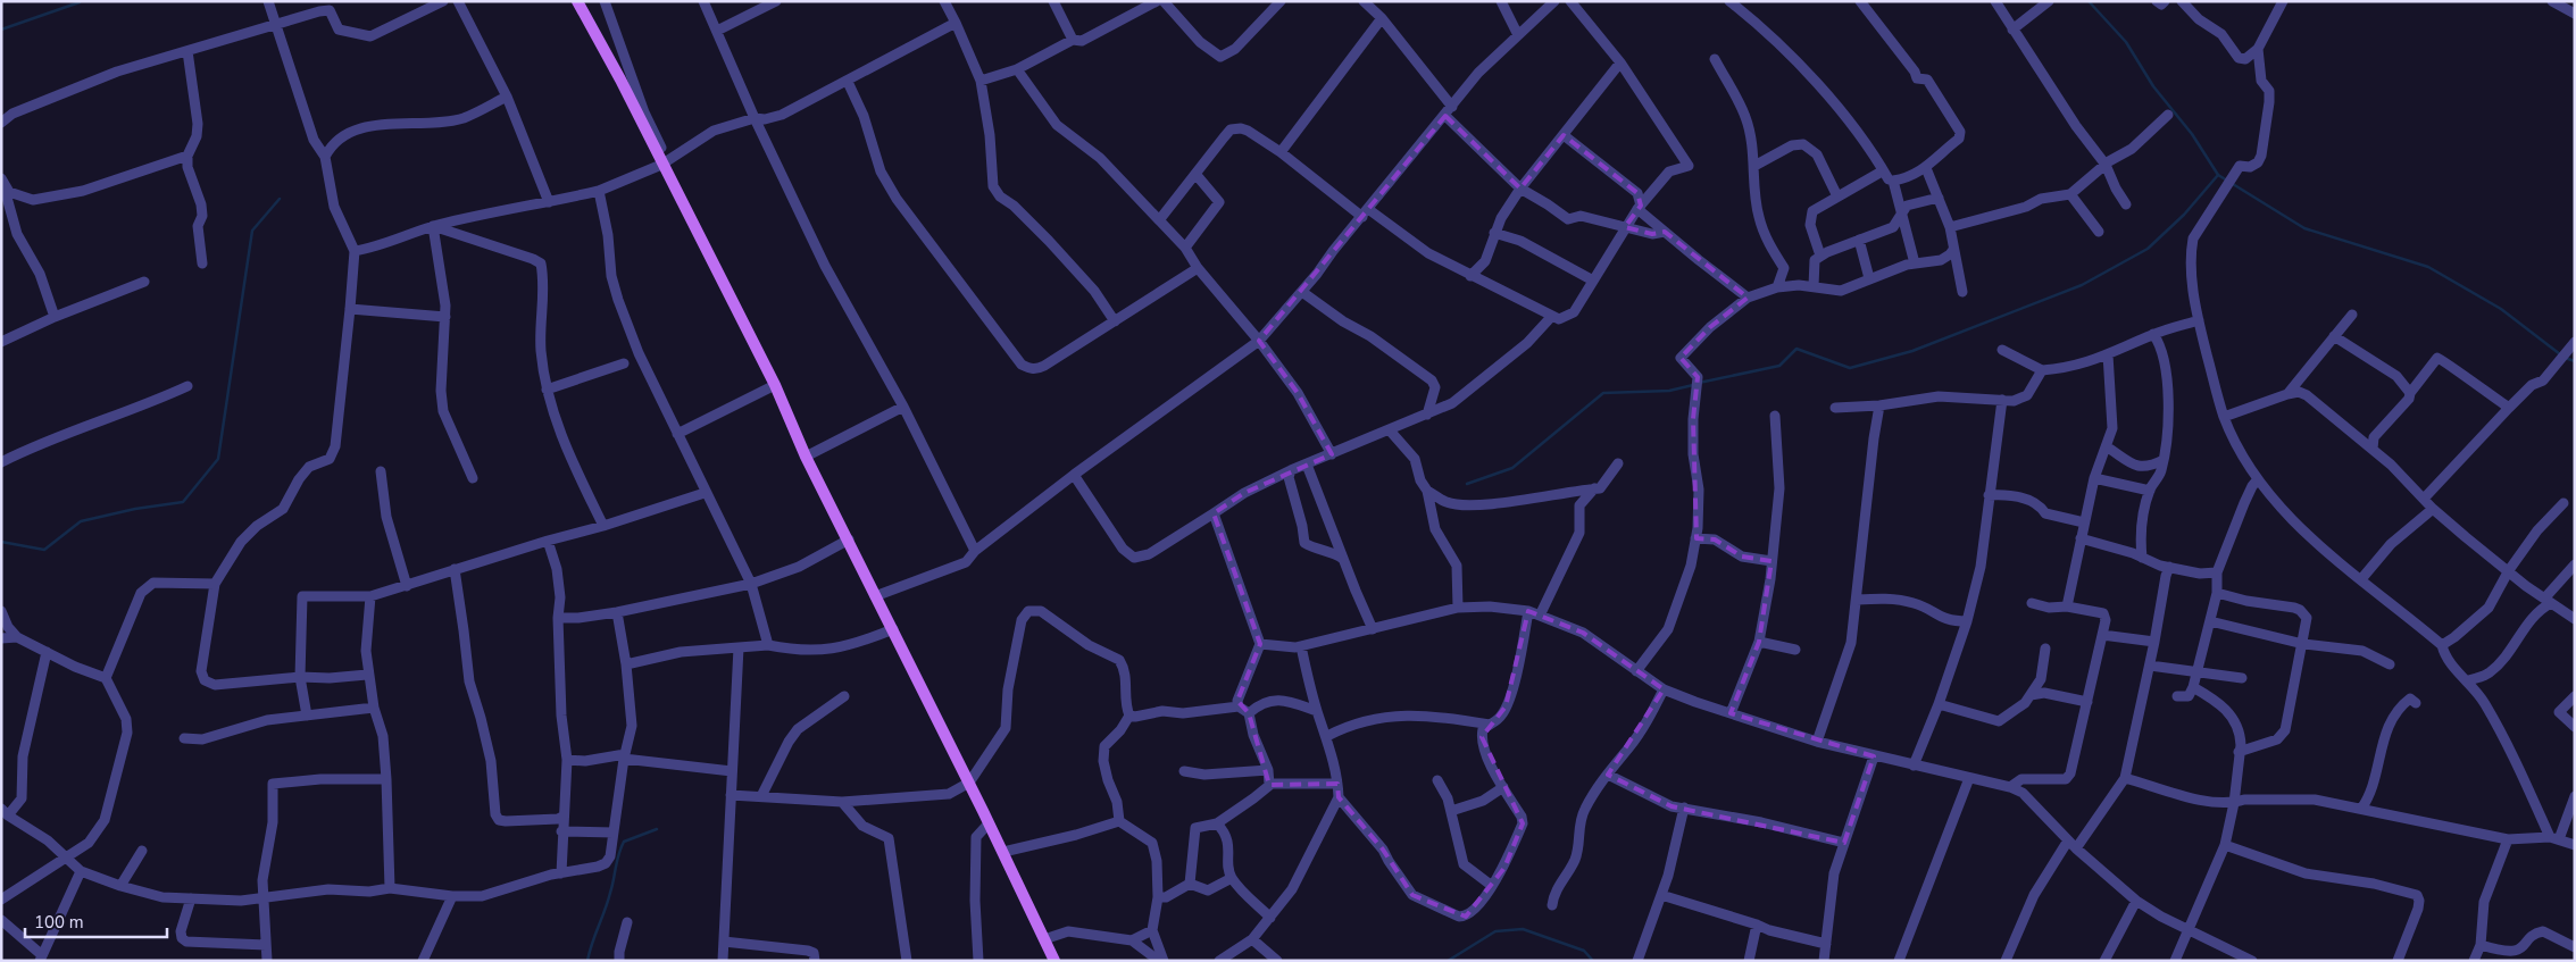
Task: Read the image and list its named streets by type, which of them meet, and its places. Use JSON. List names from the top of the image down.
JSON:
{
  "scale_bar": "100 m"
}
